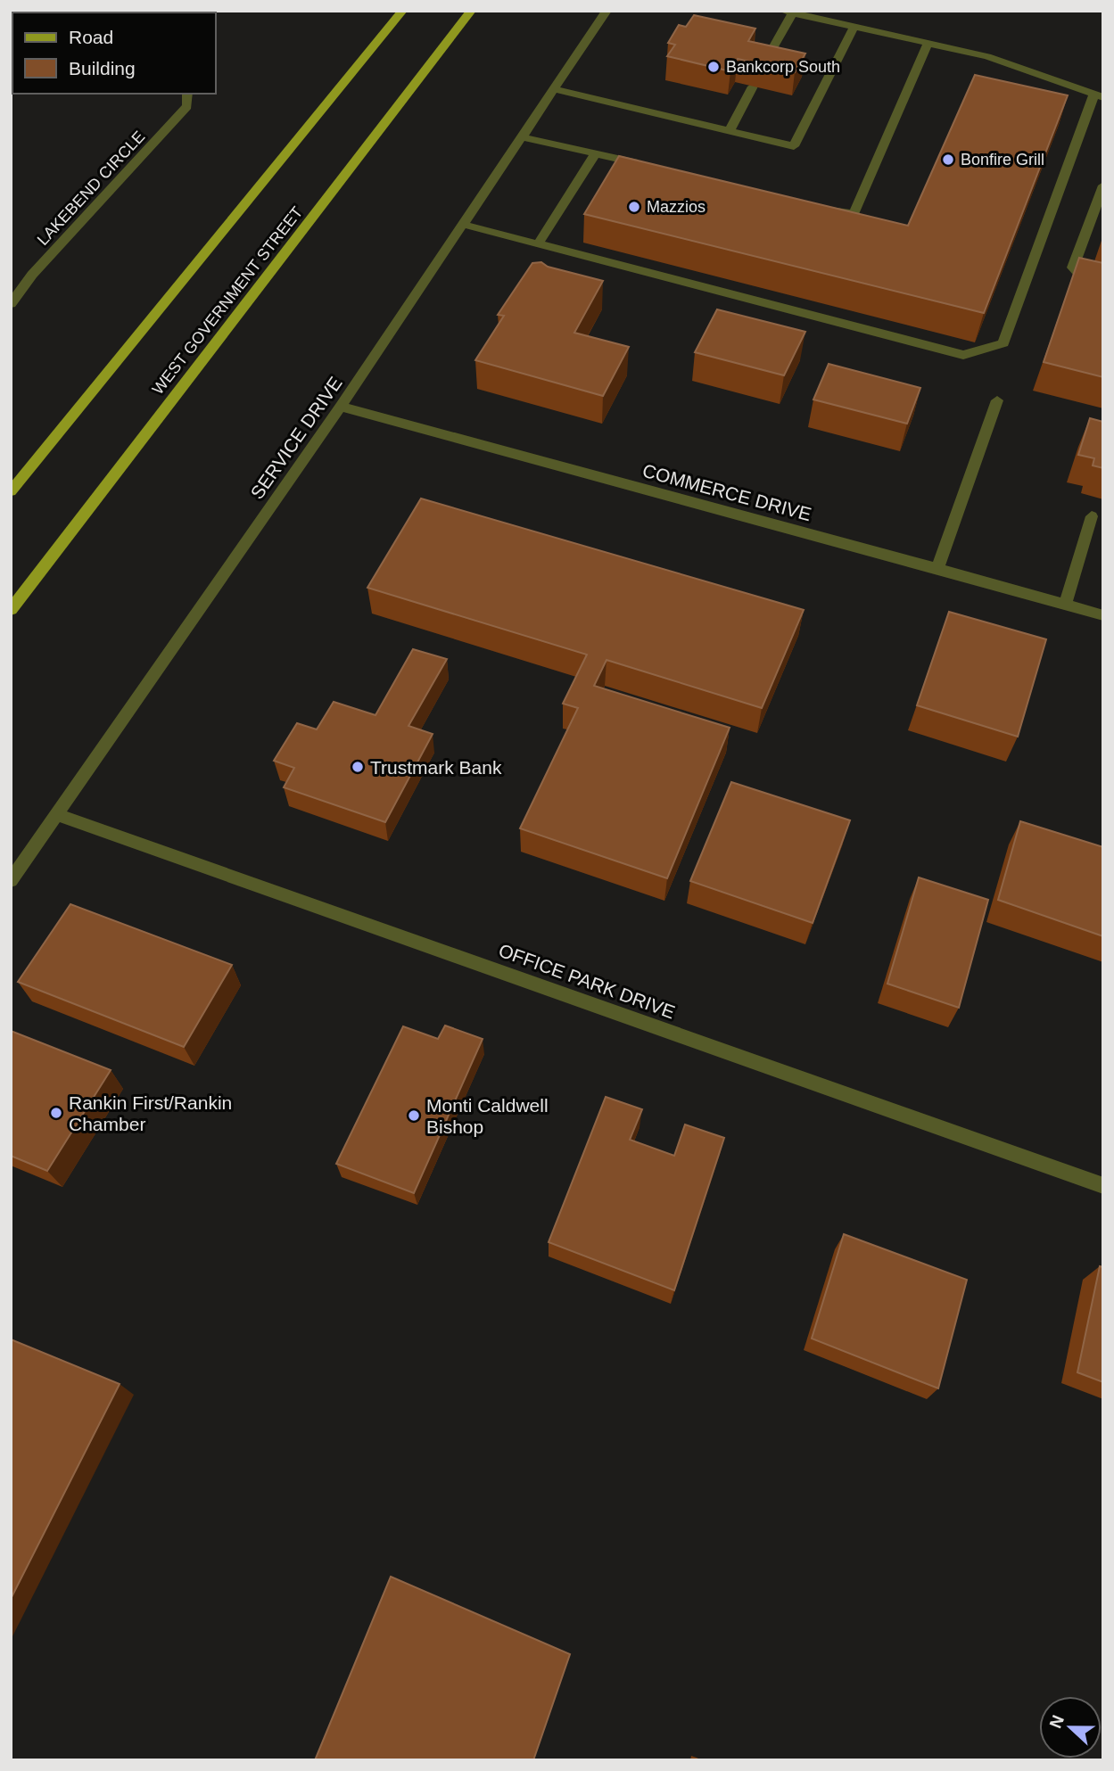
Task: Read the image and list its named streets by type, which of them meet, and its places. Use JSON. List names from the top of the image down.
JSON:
{
  "streets": {
    "main road": ["WEST GOVERNMENT STREET"],
    "street": [
      "LAKEBEND CIRCLE",
      "SERVICE DRIVE",
      "COMMERCE DRIVE",
      "OFFICE PARK DRIVE"
    ]
  },
  "crossings": [
    ["SERVICE DRIVE", "COMMERCE DRIVE"],
    ["SERVICE DRIVE", "OFFICE PARK DRIVE"]
  ],
  "places": [
    "Bankcorp South",
    "Bonfire Grill",
    "Mazzios",
    "Trustmark Bank",
    "Rankin First/Rankin Chamber",
    "Monti Caldwell Bishop"
  ],
  "legend": ["Road", "Building"],
  "north": "left"
}
